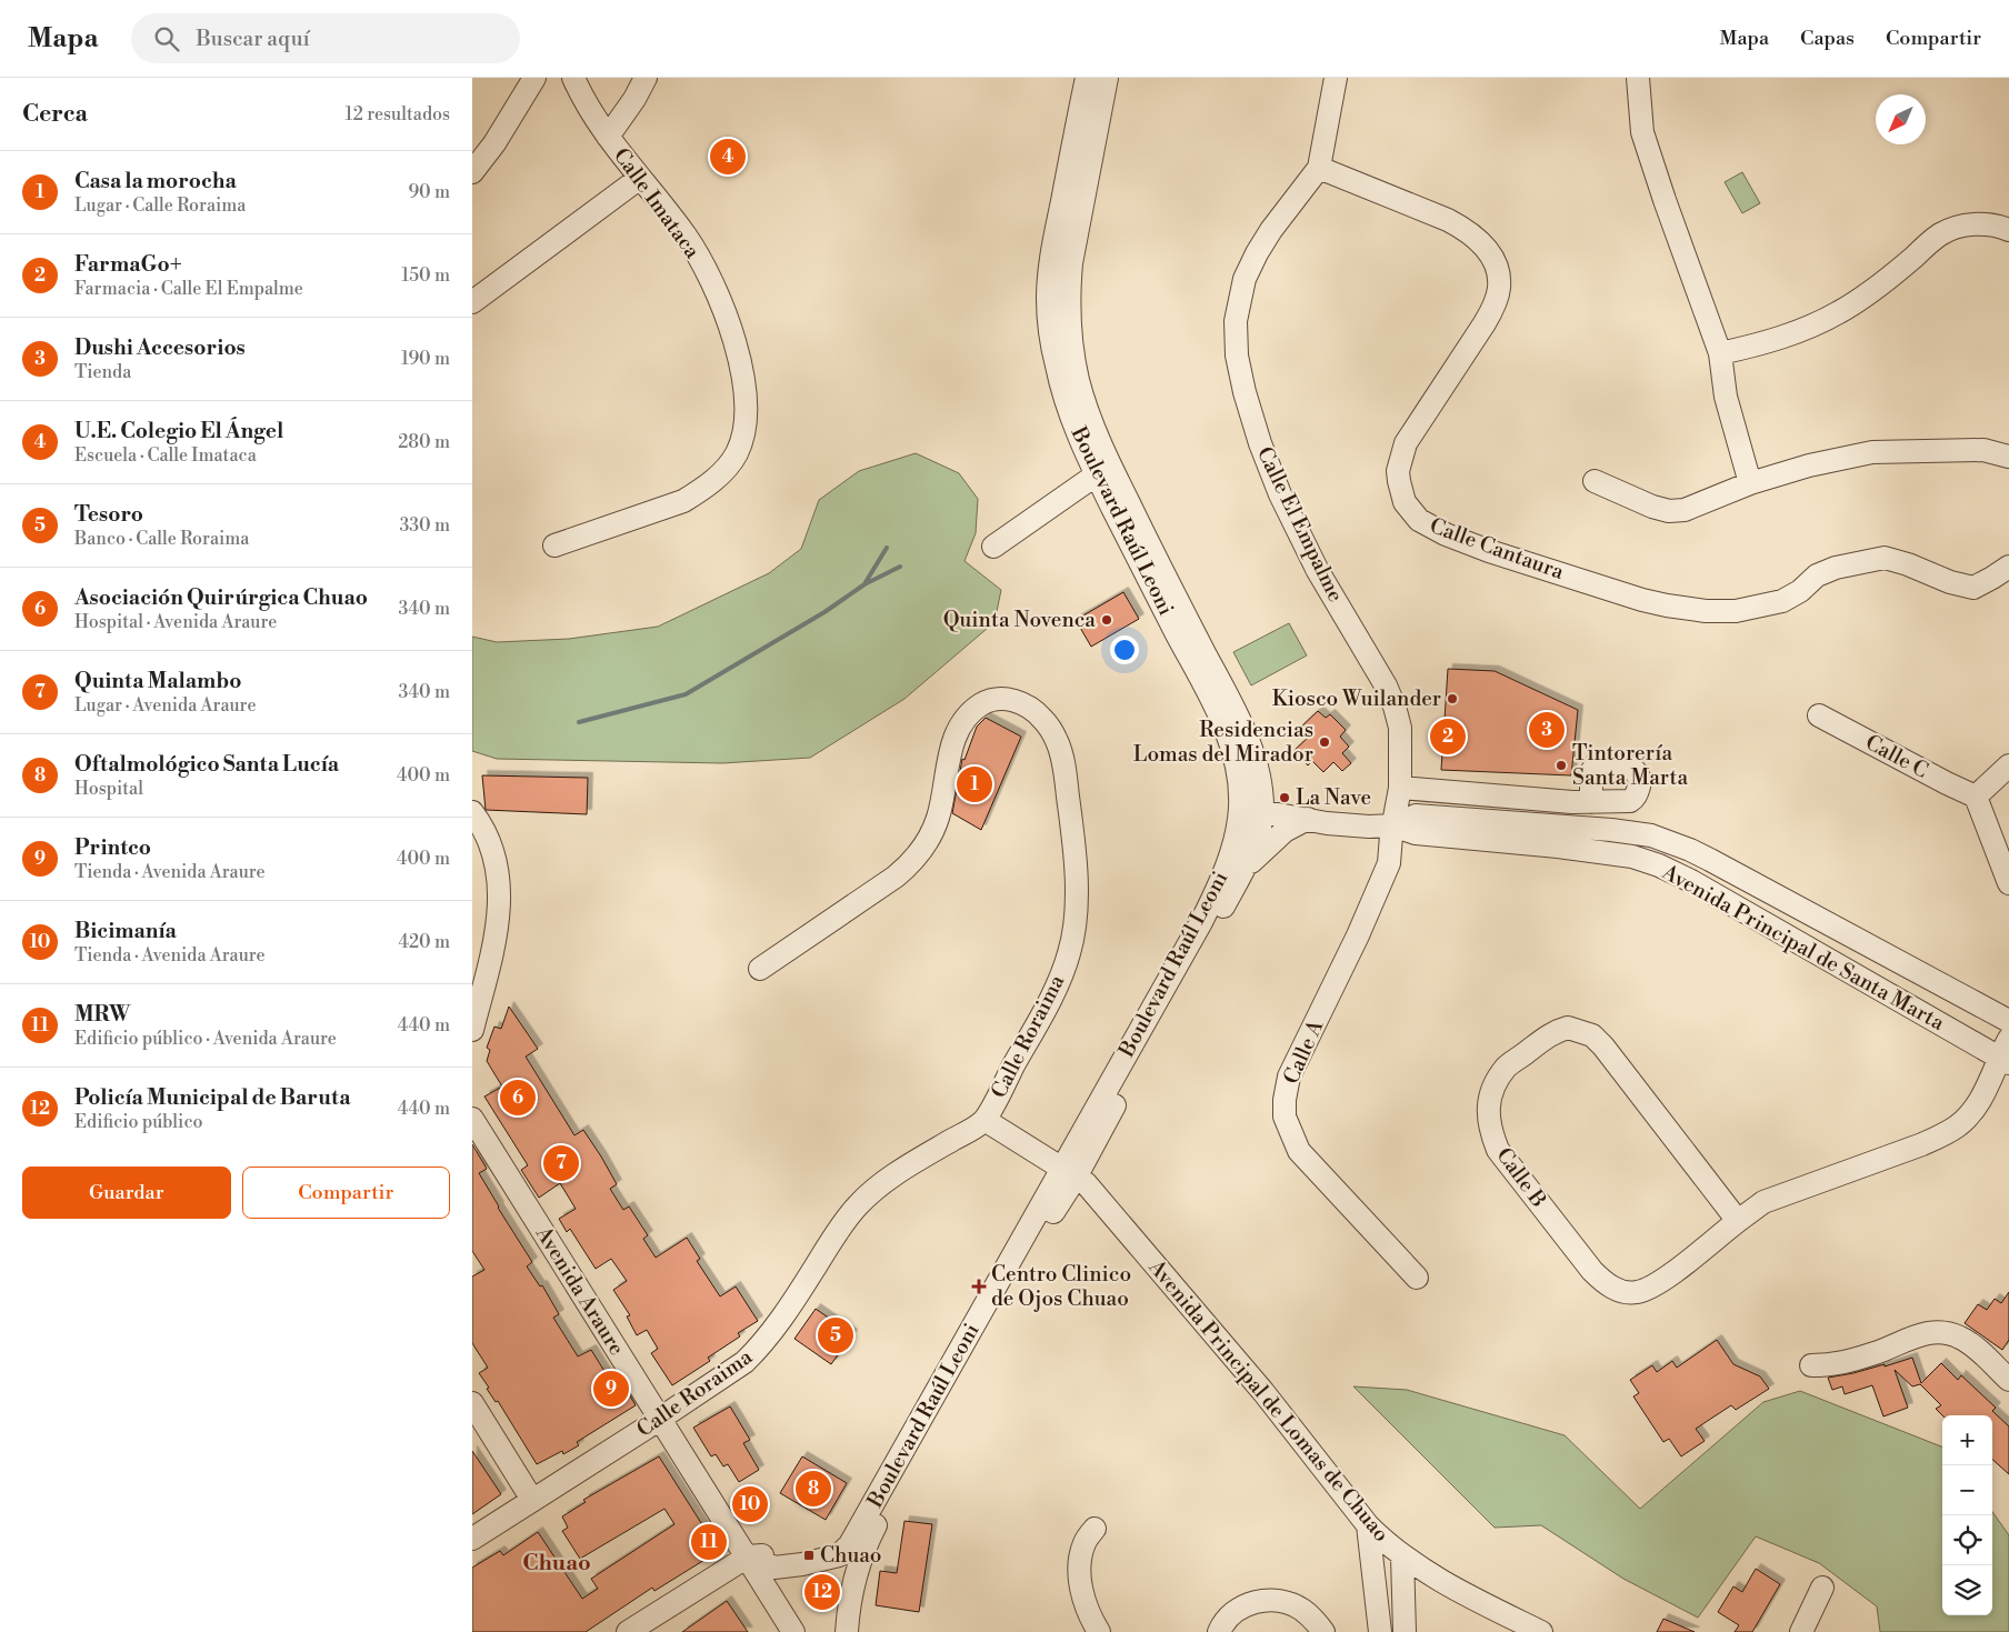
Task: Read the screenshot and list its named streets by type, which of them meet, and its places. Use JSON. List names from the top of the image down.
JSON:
{
  "streets": {
    "street": [
      "Calle Imataca",
      "Boulevard Raúl Leoni",
      "Calle El Empalme",
      "Calle Cantaura",
      "Calle C",
      "Avenida Principal de Santa Marta",
      "Calle Roraima",
      "Calle A",
      "Calle B",
      "Avenida Araure",
      "Avenida Principal de Lomas de Chuao"
    ]
  },
  "crossings": [
    ["Boulevard Raúl Leoni", "Avenida Principal de Santa Marta"],
    ["Boulevard Raúl Leoni", "Avenida Araure"],
    ["Boulevard Raúl Leoni", "Avenida Principal de Lomas de Chuao"],
    ["Calle El Empalme", "Calle Cantaura"],
    ["Calle El Empalme", "Avenida Principal de Santa Marta"],
    ["Calle El Empalme", "Calle A"],
    ["Avenida Principal de Santa Marta", "Calle A"],
    ["Avenida Principal de Santa Marta", "Calle B"],
    ["Calle Roraima", "Avenida Araure"],
    ["Calle Roraima", "Avenida Principal de Lomas de Chuao"]
  ],
  "districts": ["Chuao"],
  "places": {
    "other": [
      "Quinta Novenca",
      "Kiosco Wuilander",
      "Residencias Lomas del Mirador",
      "Tintorería Santa Marta",
      "La Nave"
    ],
    "health": ["Centro Clinico de Ojos Chuao"],
    "transit": ["Chuao"]
  },
  "north": "bottom left",
  "page": {
    "header": "Mapa",
    "search": "Buscar aquí",
    "nav": ["Mapa", "Capas", "Compartir"],
    "heading": ["Cerca", "12 resultados"],
    "pins": [
      "4",
      "3",
      "2",
      "1",
      "6",
      "7",
      "5",
      "9",
      "8",
      "10",
      "11",
      "12"
    ],
    "list": [
      {
        "mark": "1",
        "name": "Casa la morocha",
        "note": "Lugar · Calle Roraima",
        "value": "90 m"
      },
      {
        "mark": "2",
        "name": "FarmaGo+",
        "note": "Farmacia · Calle El Empalme",
        "value": "150 m"
      },
      {
        "mark": "3",
        "name": "Dushi Accesorios",
        "note": "Tienda",
        "value": "190 m"
      },
      {
        "mark": "4",
        "name": "U.E. Colegio El Ángel",
        "note": "Escuela · Calle Imataca",
        "value": "280 m"
      },
      {
        "mark": "5",
        "name": "Tesoro",
        "note": "Banco · Calle Roraima",
        "value": "330 m"
      },
      {
        "mark": "6",
        "name": "Asociación Quirúrgica Chuao",
        "note": "Hospital · Avenida Araure",
        "value": "340 m"
      },
      {
        "mark": "7",
        "name": "Quinta Malambo",
        "note": "Lugar · Avenida Araure",
        "value": "340 m"
      },
      {
        "mark": "8",
        "name": "Oftalmológico Santa Lucía",
        "note": "Hospital",
        "value": "400 m"
      },
      {
        "mark": "9",
        "name": "Printco",
        "note": "Tienda · Avenida Araure",
        "value": "400 m"
      },
      {
        "mark": "10",
        "name": "Bicimanía",
        "note": "Tienda · Avenida Araure",
        "value": "420 m"
      },
      {
        "mark": "11",
        "name": "MRW",
        "note": "Edificio público · Avenida Araure",
        "value": "440 m"
      },
      {
        "mark": "12",
        "name": "Policía Municipal de Baruta",
        "note": "Edificio público",
        "value": "440 m"
      }
    ],
    "buttons": ["Guardar", "Compartir"],
    "map_buttons": ["+", "−"]
  }
}
